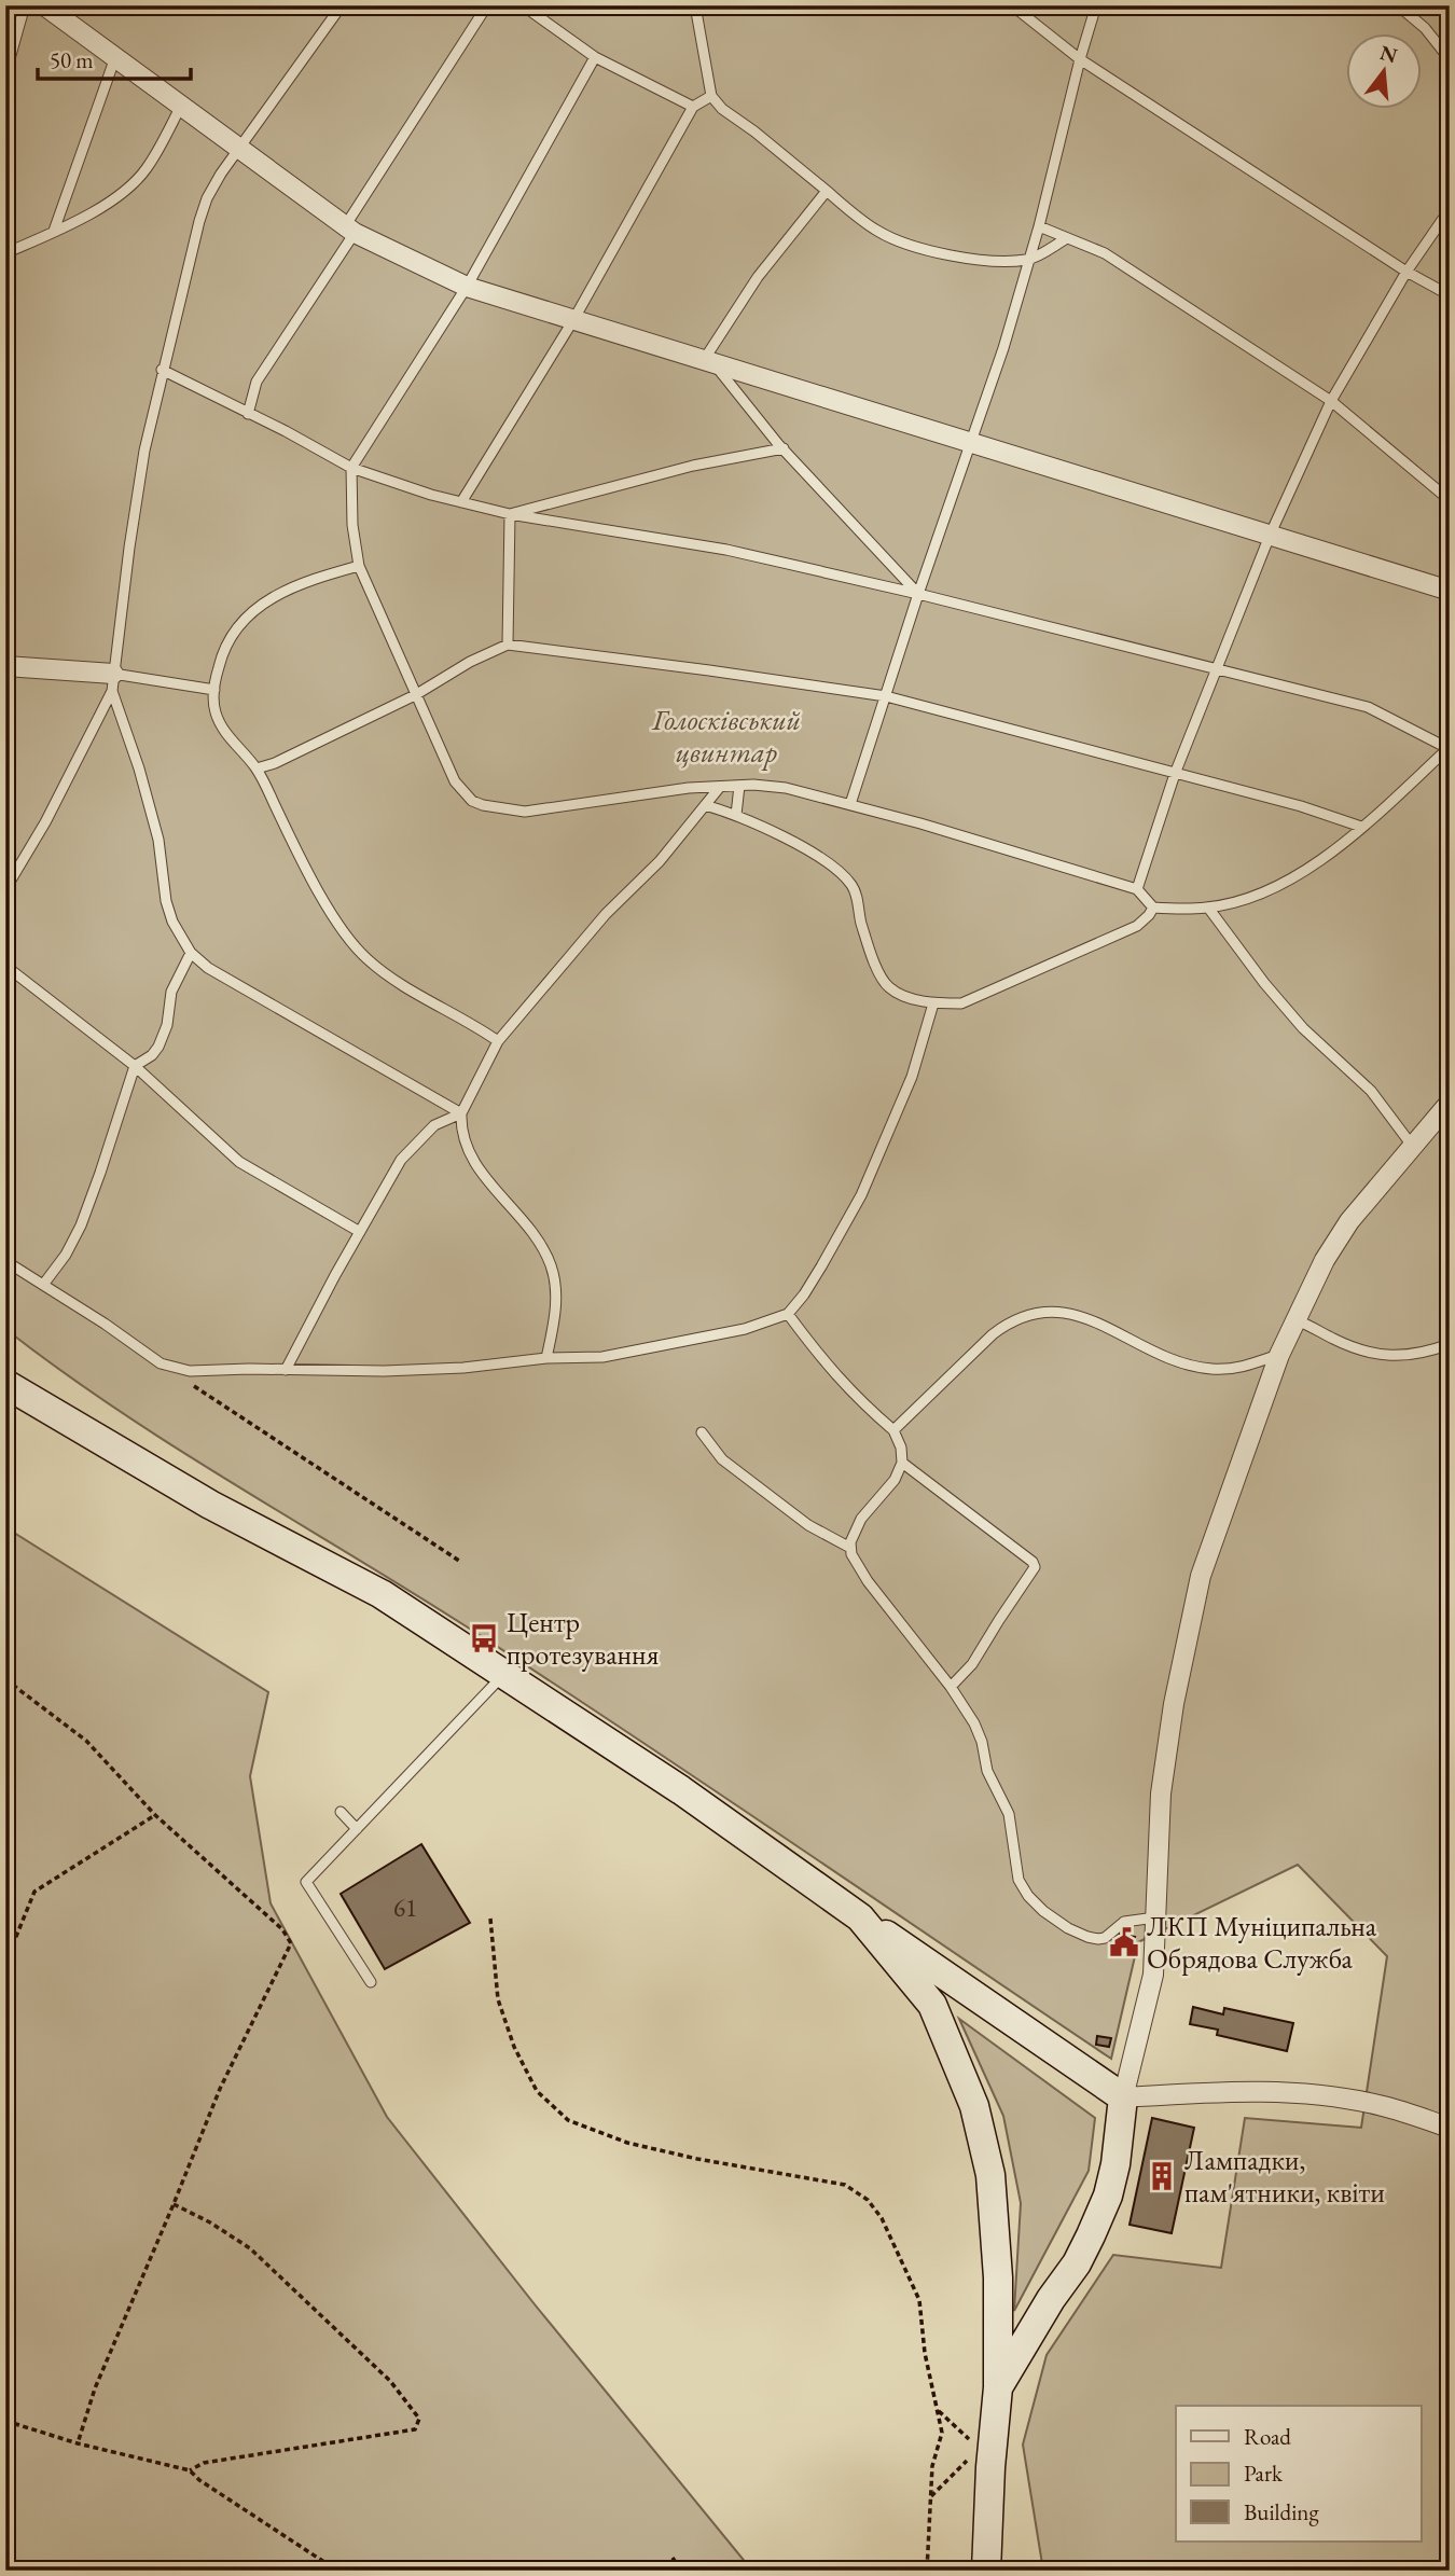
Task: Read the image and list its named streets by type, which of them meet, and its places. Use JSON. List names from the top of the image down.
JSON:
{
  "parks": ["Голосківський цвинтар"],
  "places": {
    "bus stop": ["Центр протезування"],
    "public building": ["ЛКП Муніципальна Обрядова Служба"],
    "building": ["Лампадки, пам'ятники, квіти"]
  },
  "house_numbers": ["61"],
  "legend": ["Road", "Park", "Building"],
  "scale_bar": "50 m",
  "north": "top"
}
